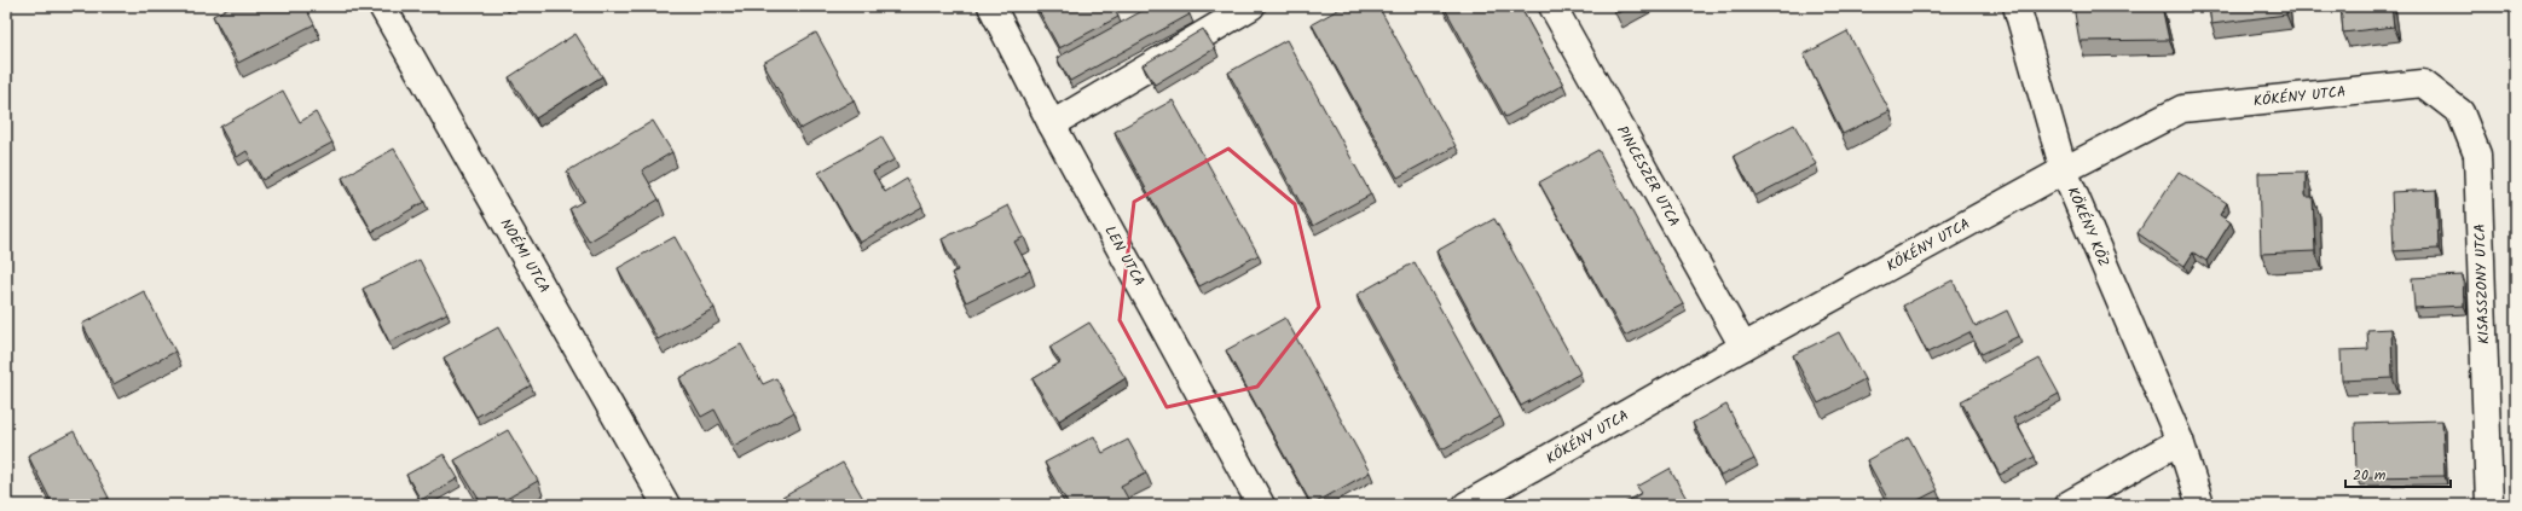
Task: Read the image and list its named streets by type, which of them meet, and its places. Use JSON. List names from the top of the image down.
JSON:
{
  "streets": {
    "street": [
      "KÖKÉNY UTCA",
      "PINCESZER UTCA",
      "KÖKÉNY KÖZ",
      "NOÉMI UTCA",
      "LEN UTCA",
      "KISASSZONY UTCA"
    ]
  },
  "crossings": [
    ["KÖKÉNY UTCA", "PINCESZER UTCA"],
    ["KÖKÉNY UTCA", "KÖKÉNY KÖZ"],
    ["KÖKÉNY UTCA", "KISASSZONY UTCA"]
  ],
  "scale_bar": "20 m"
}
